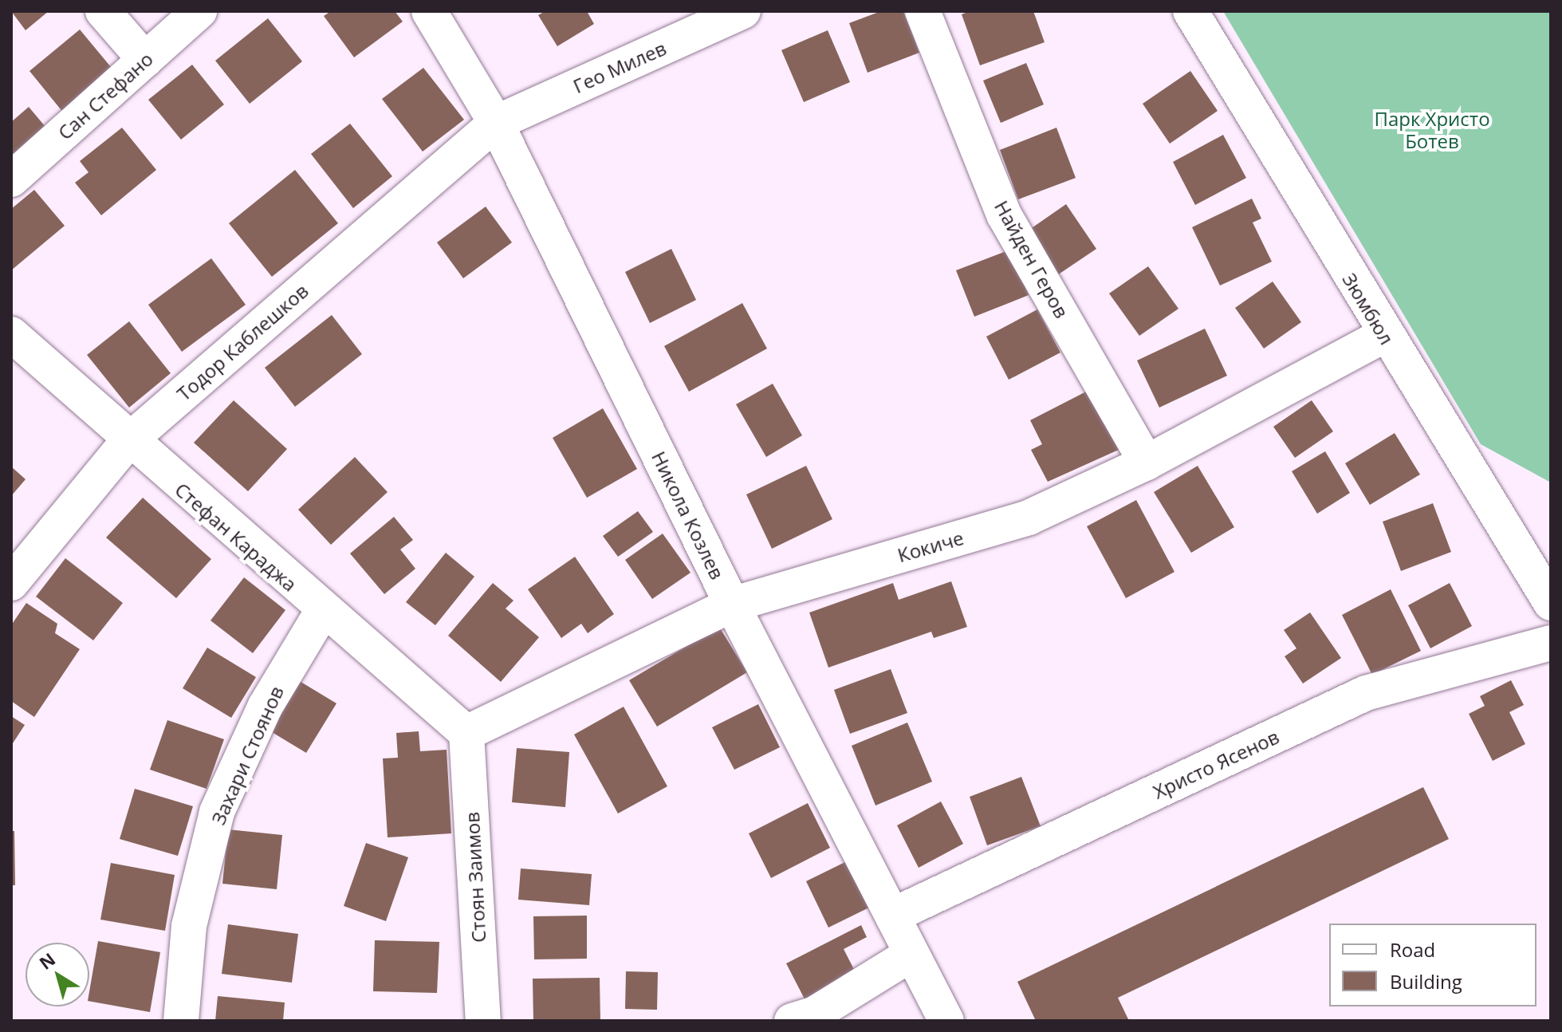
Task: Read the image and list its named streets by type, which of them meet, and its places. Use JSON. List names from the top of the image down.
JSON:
{
  "streets": {
    "street": [
      "Гео Милев",
      "Сан Стефано",
      "Найден Геров",
      "Зюмбюл",
      "Тодор Каблешков",
      "Никола Козлев",
      "Стефан Караджа",
      "Кокиче",
      "Захари Стоянов",
      "Христо Ясенов",
      "Стоян Заимов"
    ]
  },
  "crossings": [
    ["Гео Милев", "Тодор Каблешков"],
    ["Гео Милев", "Никола Козлев"],
    ["Найден Геров", "Кокиче"],
    ["Зюмбюл", "Кокиче"],
    ["Тодор Каблешков", "Никола Козлев"],
    ["Тодор Каблешков", "Стефан Караджа"],
    ["Никола Козлев", "Кокиче"],
    ["Никола Козлев", "Христо Ясенов"],
    ["Стефан Караджа", "Кокиче"],
    ["Стефан Караджа", "Захари Стоянов"],
    ["Стефан Караджа", "Стоян Заимов"],
    ["Кокиче", "Стоян Заимов"]
  ],
  "parks": ["Парк Христо Ботев"],
  "legend": ["Road", "Building"],
  "north": "top left"
}
